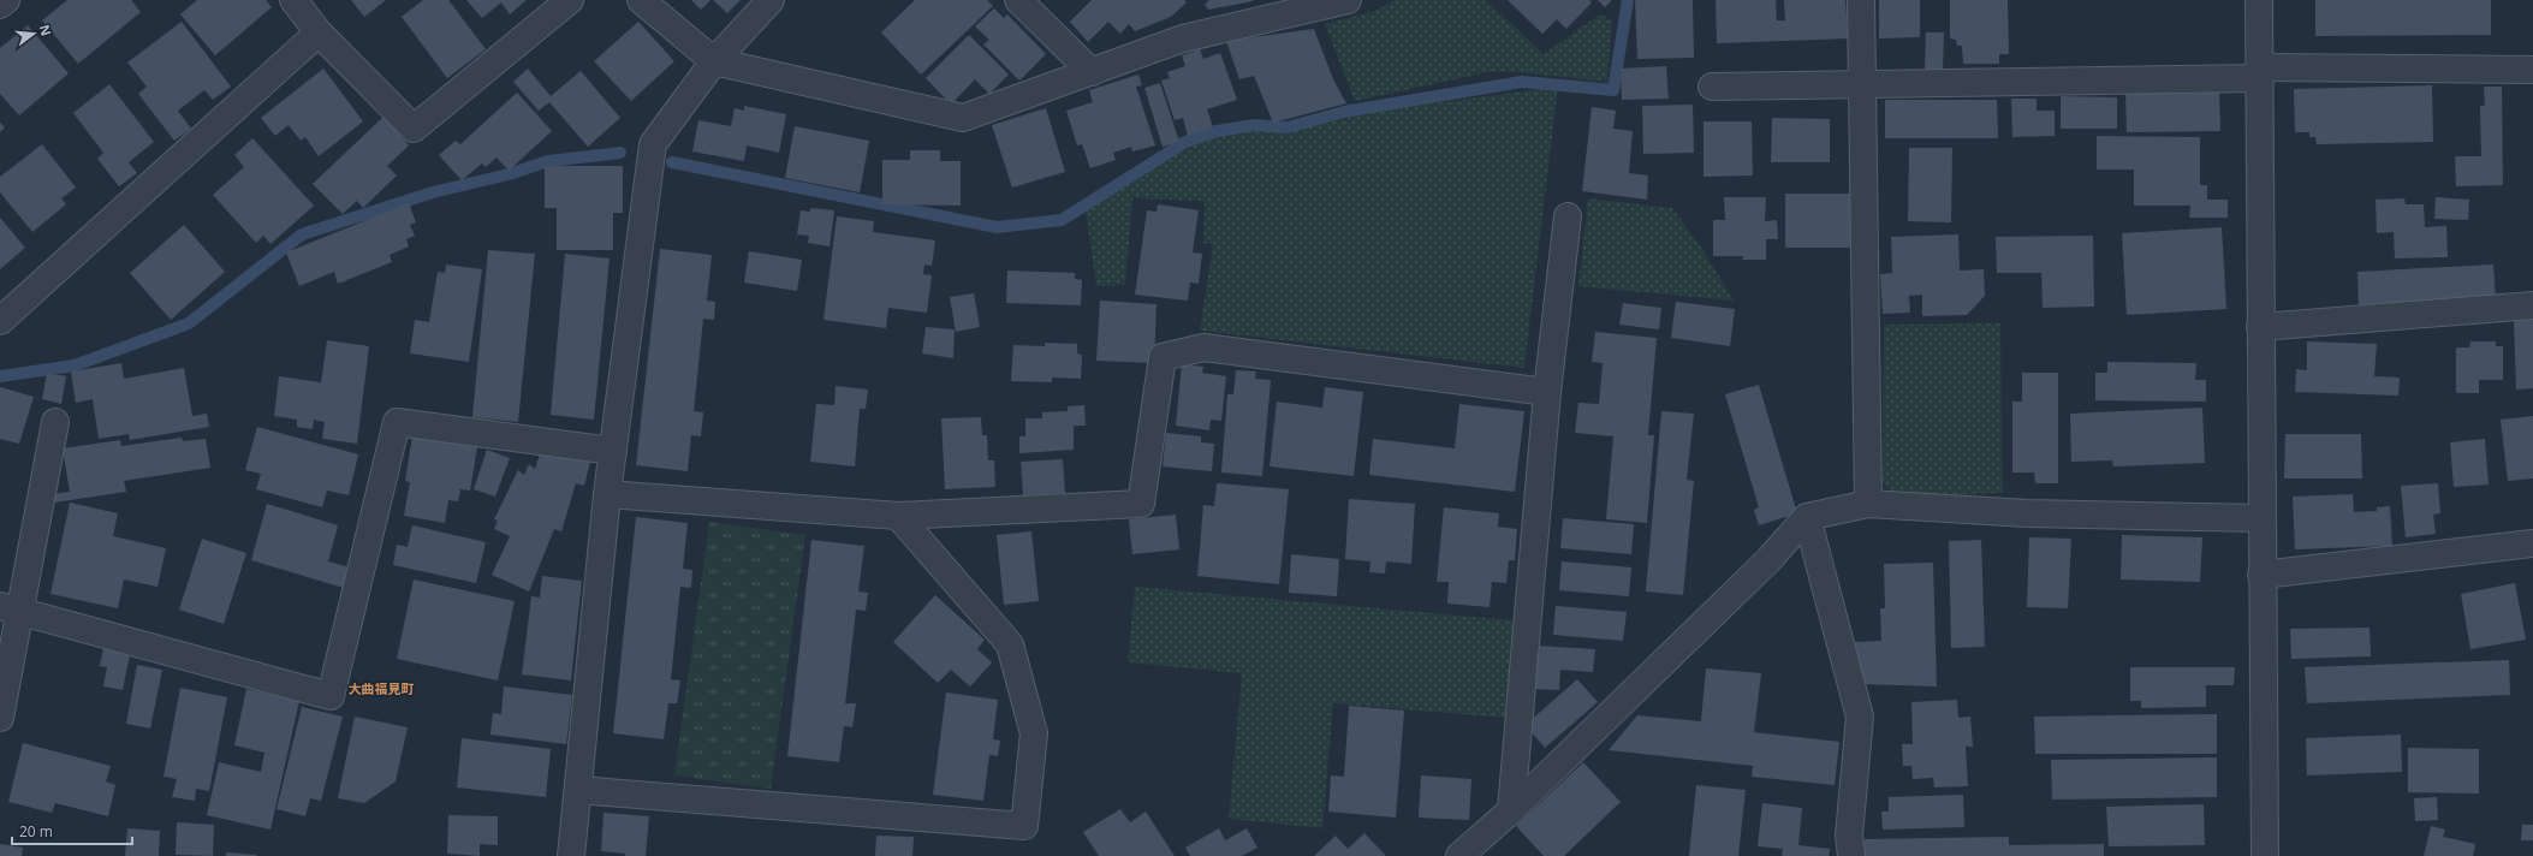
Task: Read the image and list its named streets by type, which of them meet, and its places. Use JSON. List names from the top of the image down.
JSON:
{
  "districts": ["大曲福見町"],
  "scale_bar": "20 m",
  "north": "right"
}
